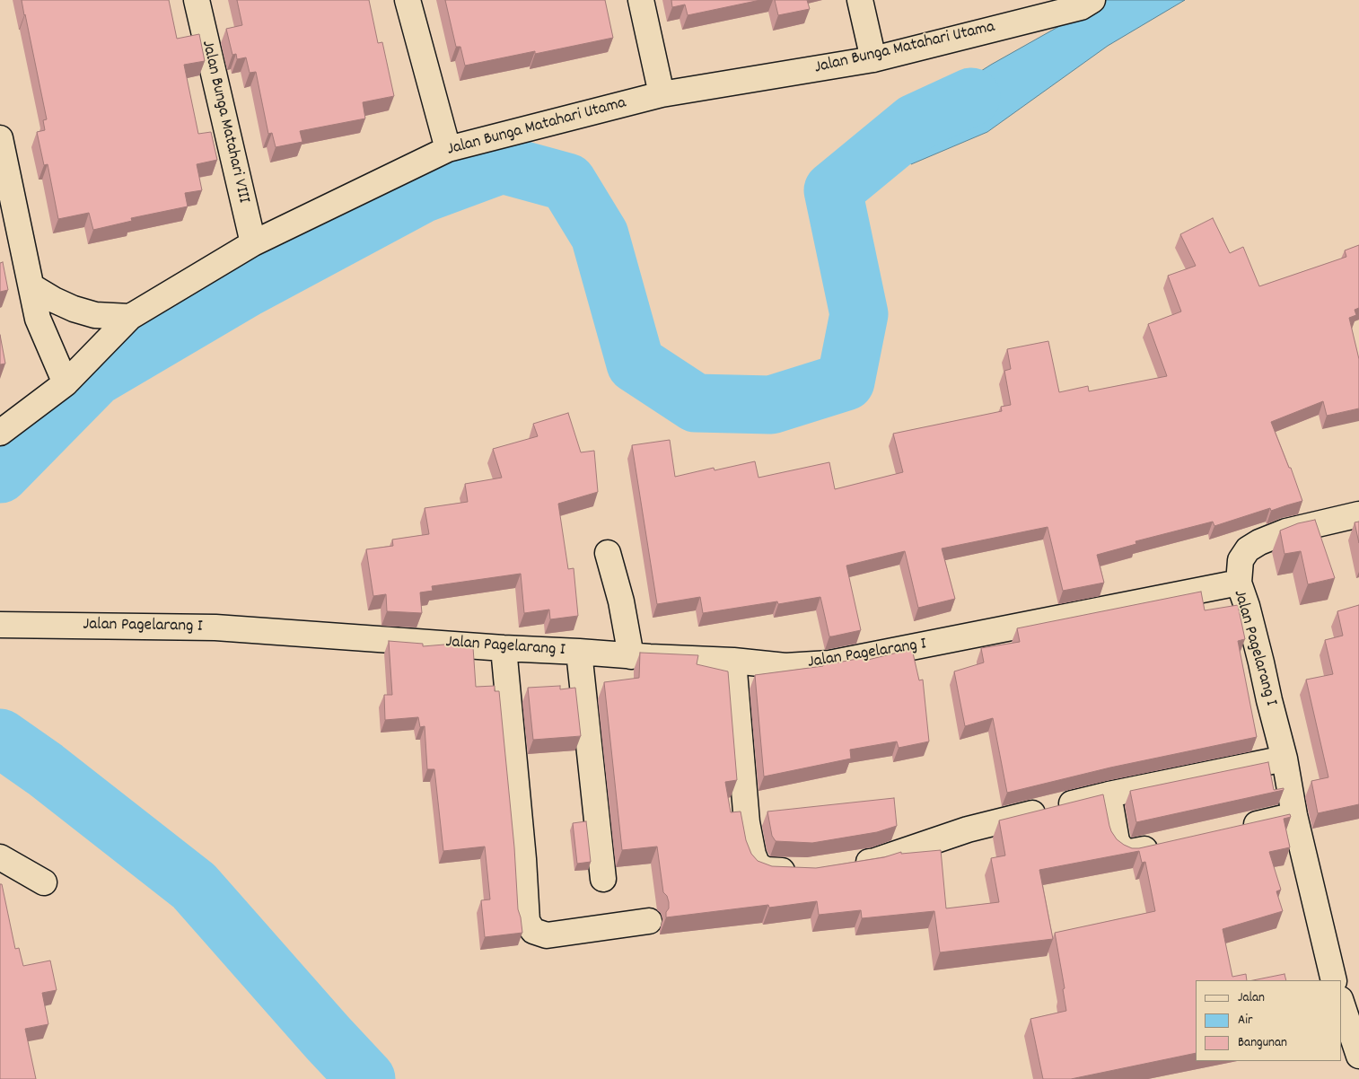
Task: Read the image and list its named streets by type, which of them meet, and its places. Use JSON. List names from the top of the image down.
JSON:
{
  "streets": {
    "street": ["Jalan Bunga Matahari Utama", "Jalan Bunga Matahari VIII", "Jalan Pagelarang I"]
  },
  "crossings": [
    ["Jalan Bunga Matahari Utama", "Jalan Bunga Matahari VIII"]
  ],
  "legend": ["Jalan", "Air", "Bangunan"]
}
